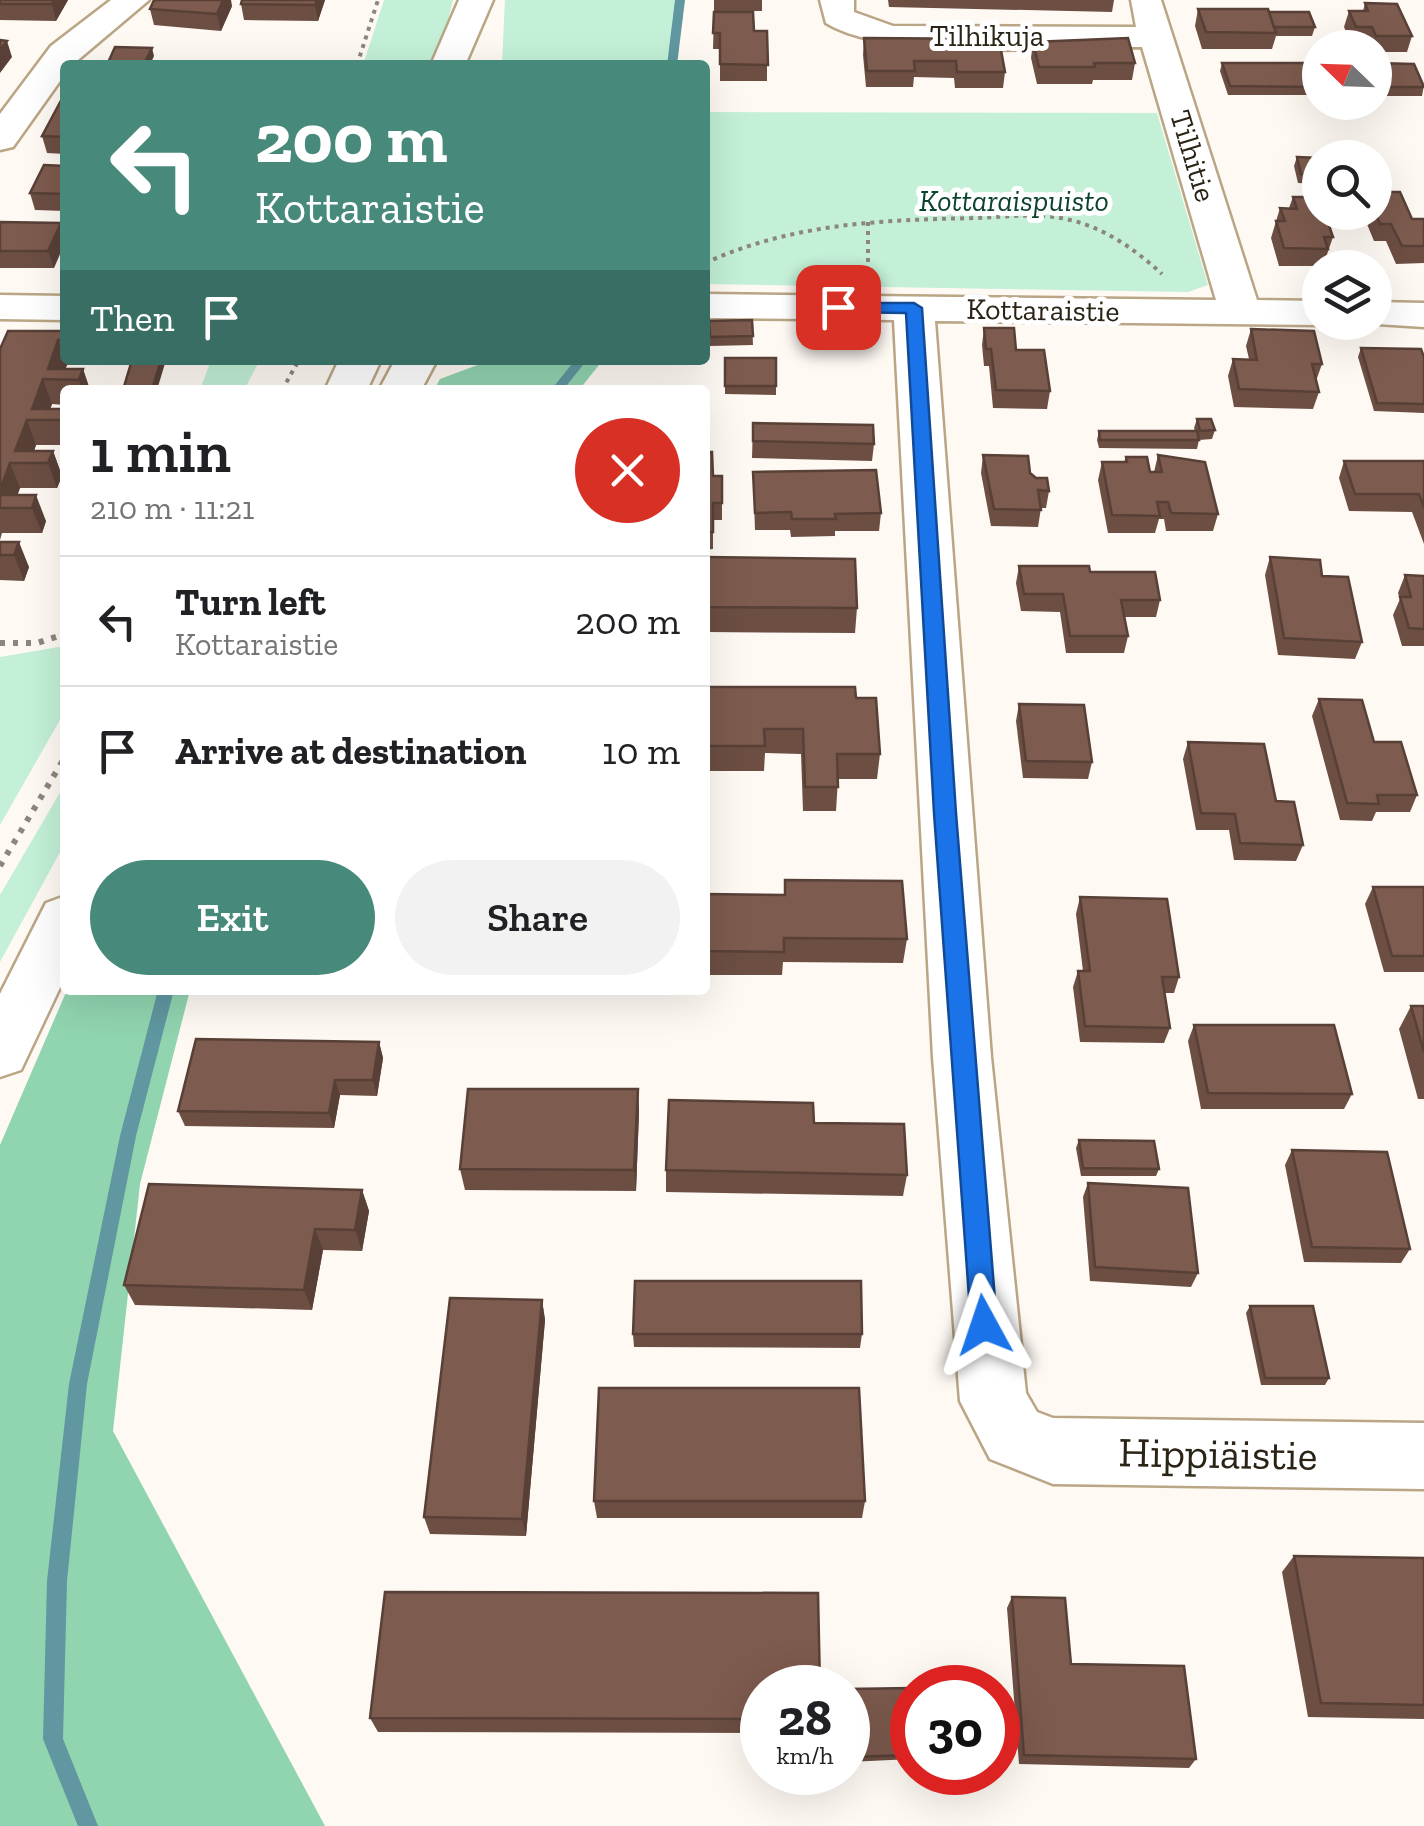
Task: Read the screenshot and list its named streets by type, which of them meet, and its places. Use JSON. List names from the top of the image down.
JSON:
{
  "streets": {
    "street": [
      "Tilhikuja",
      "Tilhitie",
      "Kottaraistie",
      "Hippiäistie"
    ]
  },
  "crossings": [
    ["Tilhikuja", "Tilhitie"],
    ["Tilhitie", "Kottaraistie"],
    ["Kottaraistie", "Hippiäistie"]
  ],
  "parks": ["Kottaraispuisto"],
  "north": "top left",
  "page": {
    "turn": ["200 m", "Kottaraistie"],
    "then": "Then",
    "heading": ["1 min", "210 m · 11:21"],
    "list": [
      {
        "name": "Turn left",
        "note": "Kottaraistie",
        "value": "200 m"
      },
      {
        "name": "Arrive at destination",
        "value": "10 m"
      }
    ],
    "buttons": ["Exit", "Share"],
    "speed": "28 km/h",
    "limit": "30"
  }
}
